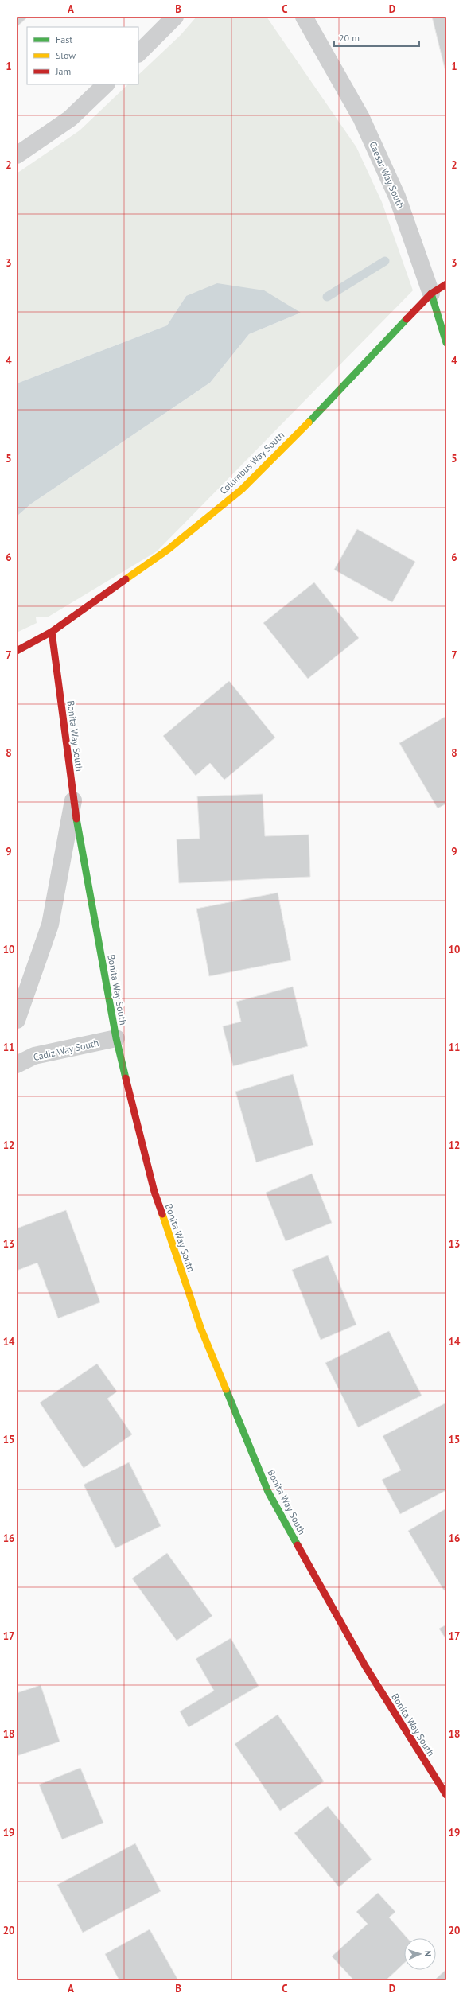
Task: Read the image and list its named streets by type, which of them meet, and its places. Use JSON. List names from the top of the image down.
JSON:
{
  "streets": {
    "street": [
      "Caesar Way South",
      "Columbus Way South",
      "Bonita Way South",
      "Cadiz Way South"
    ]
  },
  "crossings": [
    ["Caesar Way South", "Columbus Way South"],
    ["Columbus Way South", "Bonita Way South"],
    ["Bonita Way South", "Cadiz Way South"]
  ],
  "legend": ["Fast", "Slow", "Jam"],
  "scale_bar": "20 m",
  "north": "right",
  "grid": {
    "columns": [
      "A",
      "B",
      "C",
      "D"
    ],
    "rows": [
      "1",
      "2",
      "3",
      "4",
      "5",
      "6",
      "7",
      "8",
      "9",
      "10",
      "11",
      "12",
      "13",
      "14",
      "15",
      "16",
      "17",
      "18",
      "19",
      "20"
    ]
  }
}
